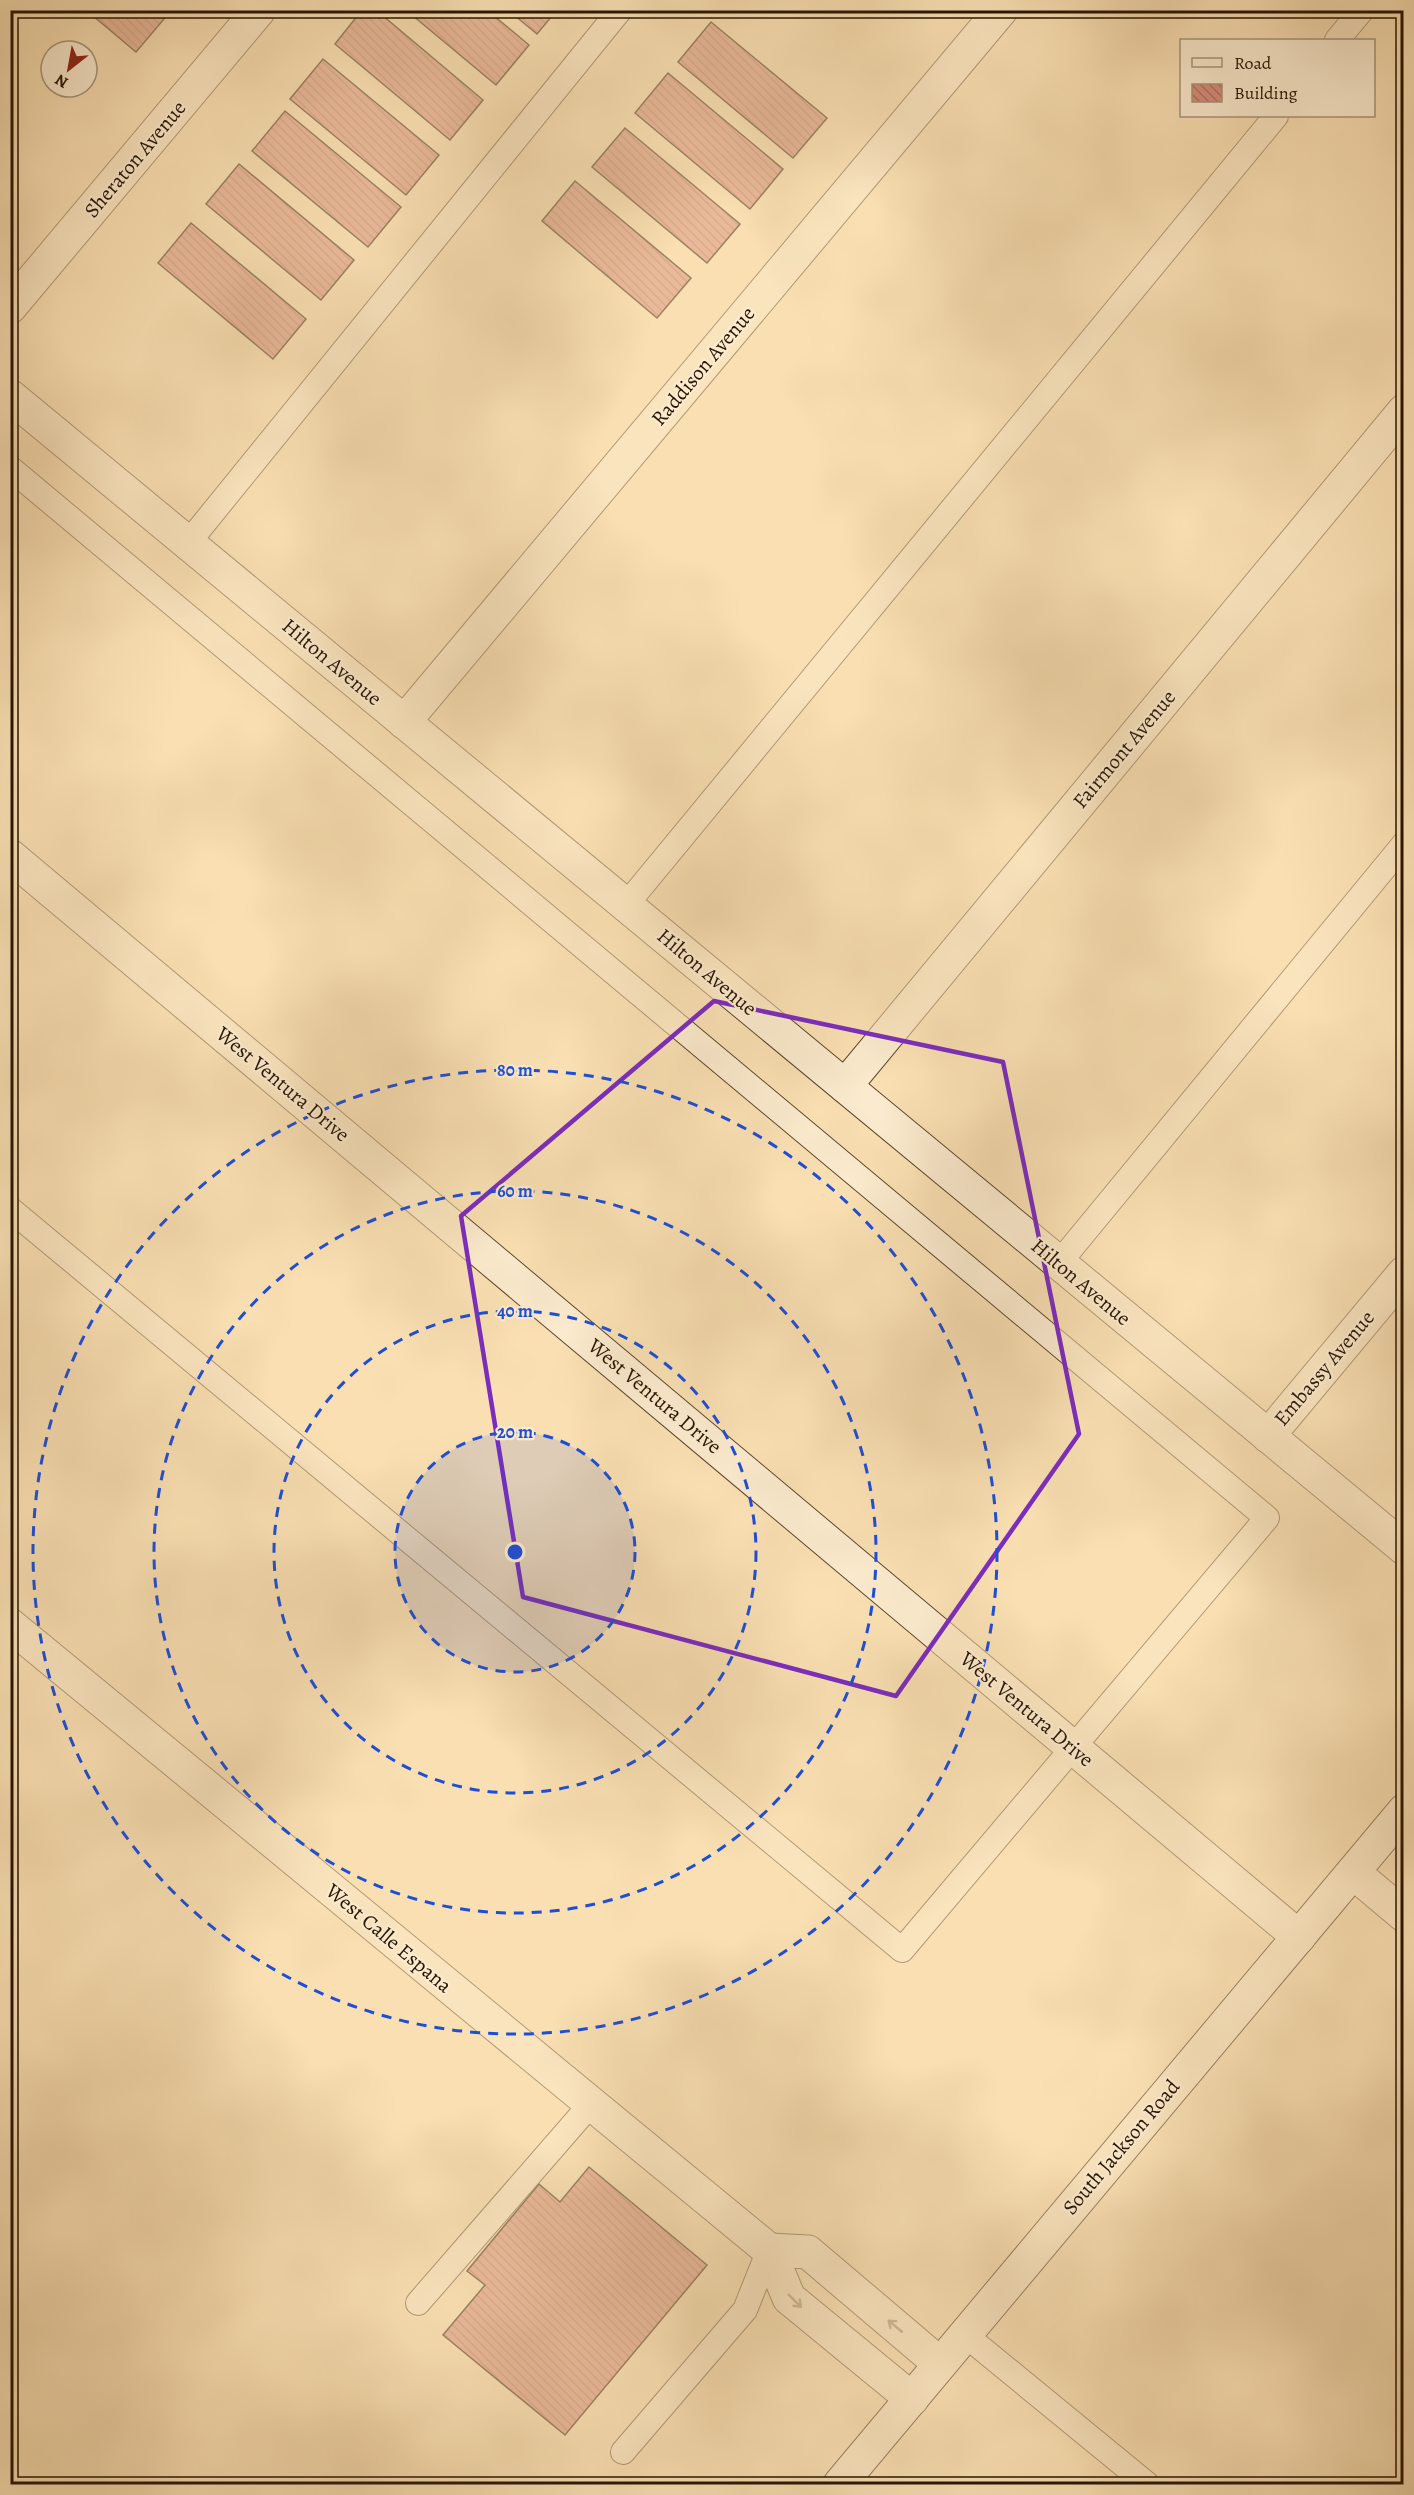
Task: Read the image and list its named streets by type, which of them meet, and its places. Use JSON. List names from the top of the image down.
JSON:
{
  "streets": {
    "street": [
      "Sheraton Avenue",
      "Raddison Avenue",
      "Hilton Avenue",
      "Fairmont Avenue",
      "West Ventura Drive",
      "Embassy Avenue",
      "West Calle Espana",
      "South Jackson Road"
    ]
  },
  "crossings": [
    ["Raddison Avenue", "Hilton Avenue"],
    ["Hilton Avenue", "Fairmont Avenue"],
    ["Hilton Avenue", "Embassy Avenue"],
    ["West Ventura Drive", "South Jackson Road"],
    ["West Calle Espana", "South Jackson Road"]
  ],
  "legend": ["Road", "Building"],
  "north": "bottom left",
  "rings": [
    "80 m",
    "60 m",
    "40 m",
    "20 m"
  ]
}
